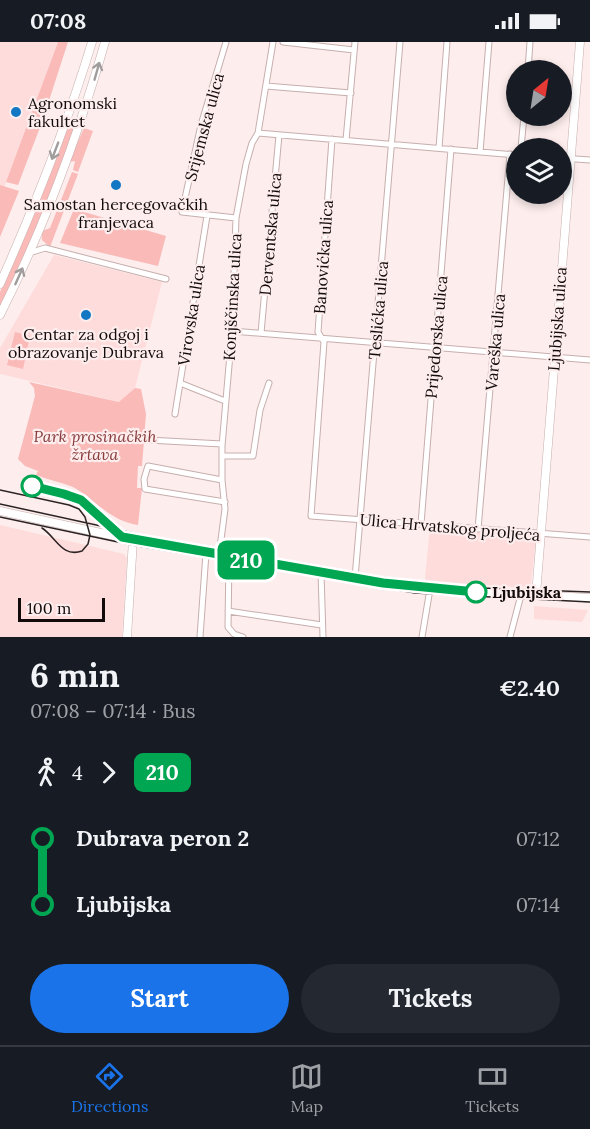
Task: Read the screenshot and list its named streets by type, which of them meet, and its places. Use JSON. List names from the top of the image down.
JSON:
{
  "streets": {
    "main road": ["Ljubijska ulica"],
    "street": [
      "Srijemska ulica",
      "Derventska ulica",
      "Banovićka ulica",
      "Konjščinska ulica",
      "Teslićka ulica",
      "Virovska ulica",
      "Prijedorska ulica",
      "Vareška ulica",
      "Ulica Hrvatskog proljeća"
    ]
  },
  "crossings": [
    ["Srijemska ulica", "Virovska ulica"],
    ["Banovićka ulica", "Ulica Hrvatskog proljeća"],
    ["Teslićka ulica", "Ulica Hrvatskog proljeća"],
    ["Ljubijska ulica", "Ulica Hrvatskog proljeća"],
    ["Prijedorska ulica", "Ulica Hrvatskog proljeća"],
    ["Vareška ulica", "Ulica Hrvatskog proljeća"]
  ],
  "parks": ["Park prosinačkih žrtava"],
  "places": [
    "Agronomski fakultet",
    "Samostan hercegovačkih franjevaca",
    "Centar za odgoj i obrazovanje Dubrava",
    "Ljubijska"
  ],
  "lines": ["bus line 210"],
  "scale_bar": "100 m",
  "north": "top right",
  "page": {
    "status": "07:08",
    "on_map": "210",
    "scale": "100 m",
    "heading": ["6 min", "07:08 – 07:14 · Bus", "€2.40"],
    "legs": ["4", "210"],
    "list": [
      {
        "name": "Dubrava peron 2",
        "value": "07:12"
      },
      {
        "name": "Ljubijska",
        "value": "07:14"
      }
    ],
    "buttons": ["Start", "Tickets"],
    "tabs": ["Directions", "Map", "Tickets"]
  }
}
